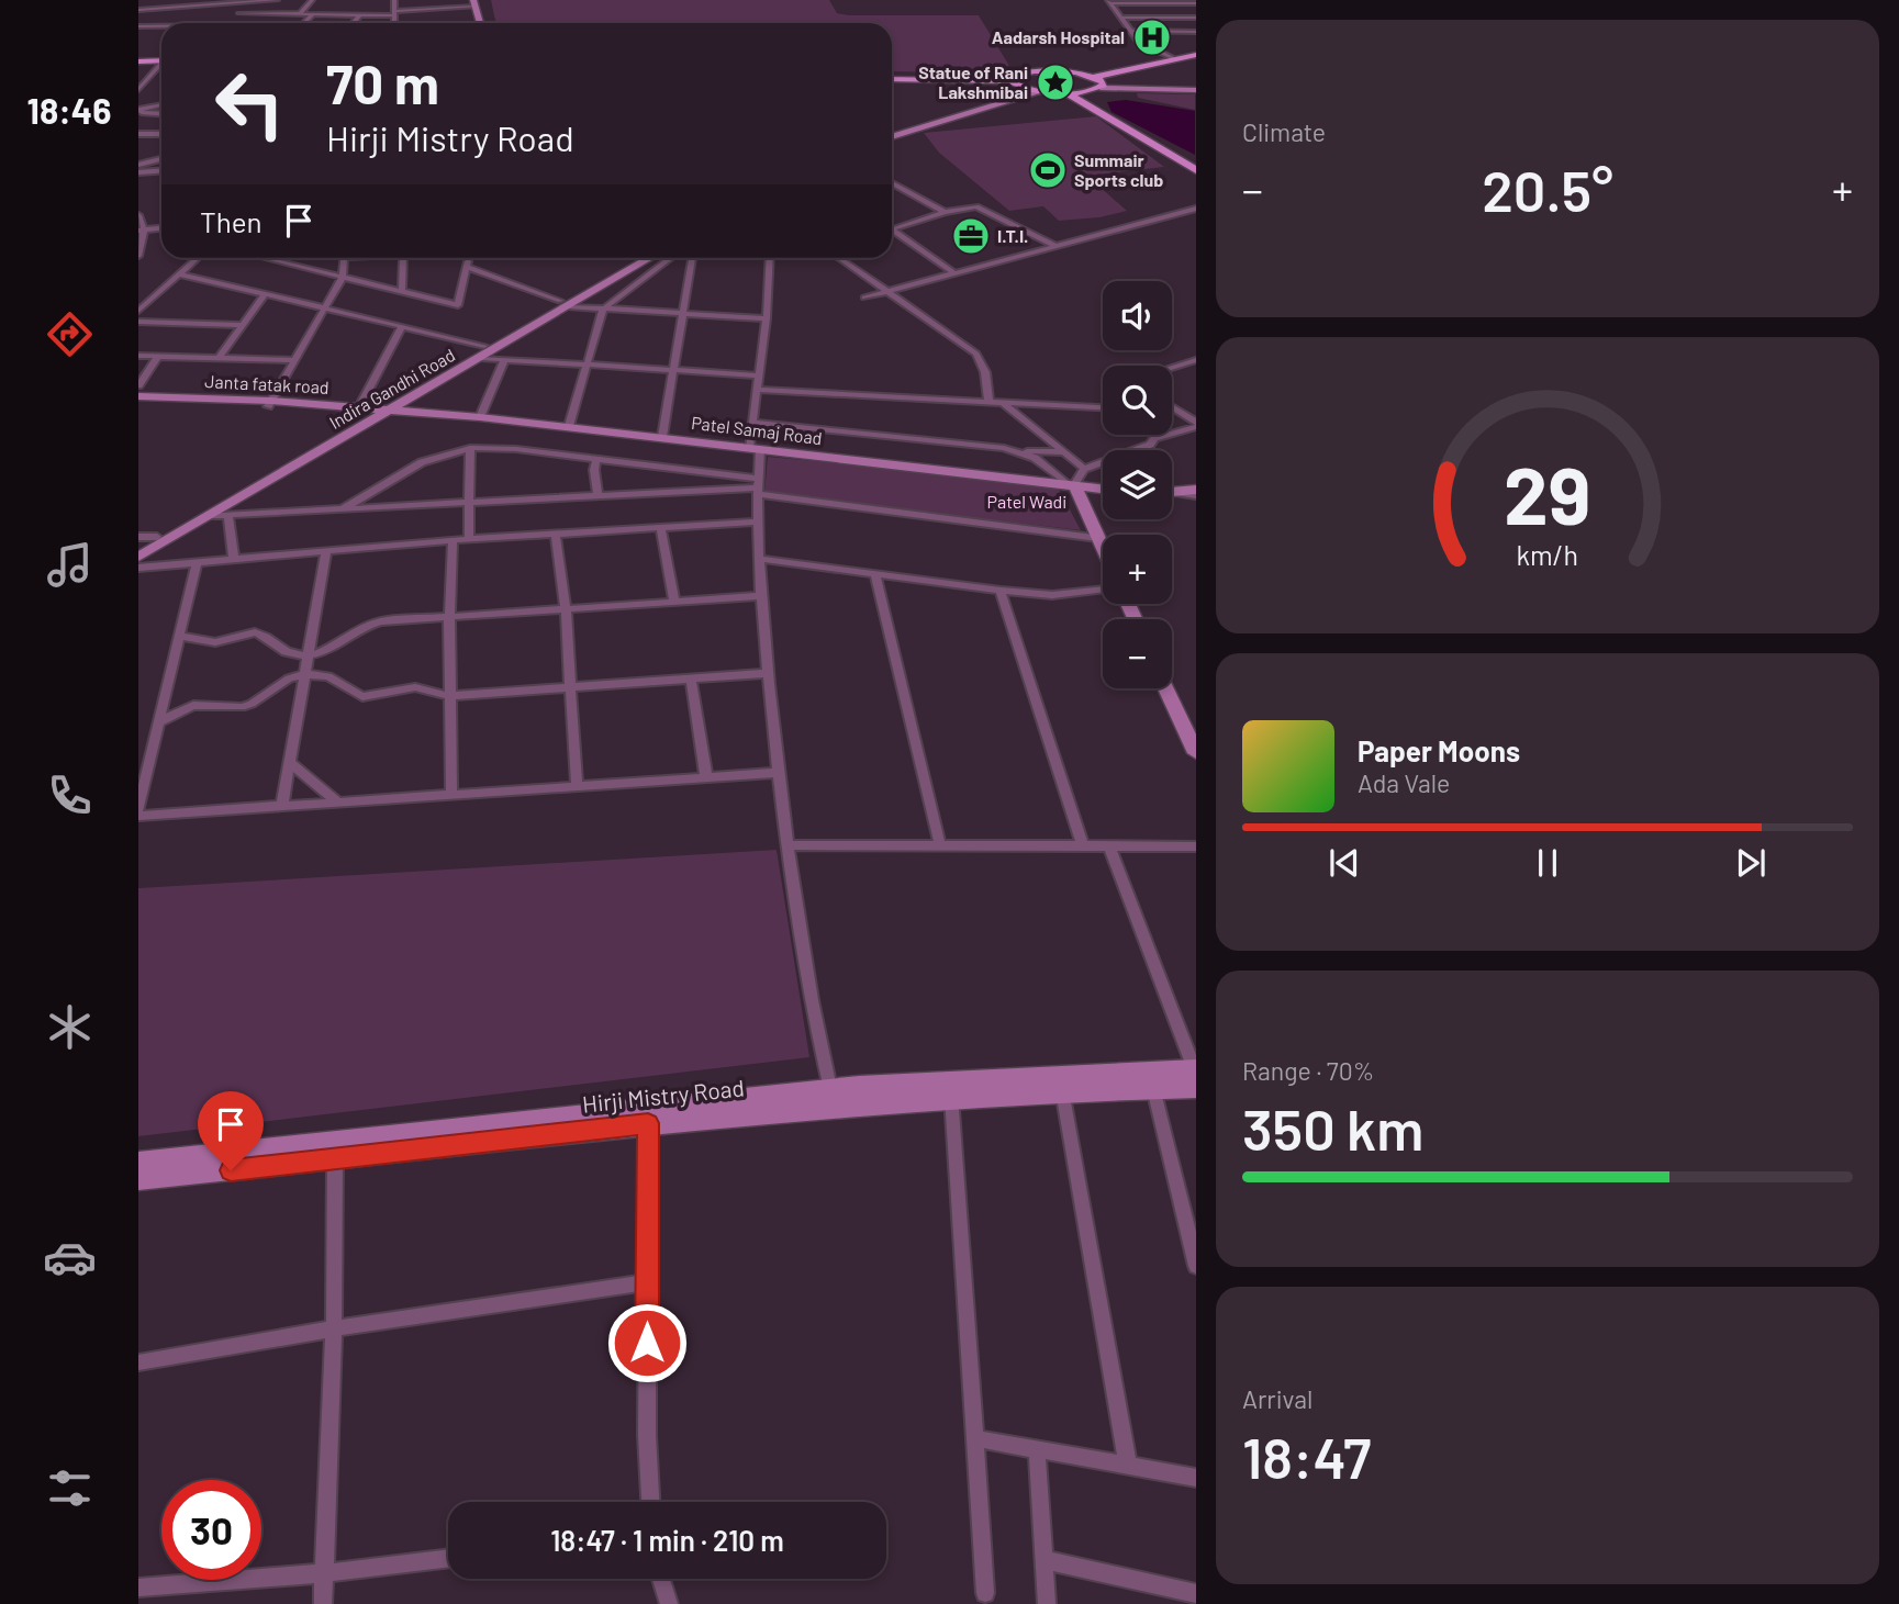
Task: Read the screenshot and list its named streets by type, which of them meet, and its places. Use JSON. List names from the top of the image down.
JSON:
{
  "streets": {
    "main road": [
      "Janta fatak road",
      "Indira Gandhi Road",
      "Patel Samaj Road",
      "Hirji Mistry Road"
    ]
  },
  "crossings": [
    ["Janta fatak road", "Patel Samaj Road"],
    ["Indira Gandhi Road", "Patel Samaj Road"]
  ],
  "parks": ["Patel Wadi"],
  "places": {
    "hospital": ["Aadarsh Hospital"],
    "place": ["Statue of Rani Lakshmibai"],
    "sports": ["Summair Sports club"],
    "office": ["I.T.I."]
  },
  "page": {
    "tabs": "18:46",
    "tile": [
      "Climate",
      ["Range · 70%", "350 km"],
      ["Arrival", "18:47"]
    ],
    "turn": ["70 m", "Hirji Mistry Road"],
    "heat": ["−", "20.5°", "+"],
    "then": "Then",
    "map_buttons": ["+", "−"],
    "song": ["Paper Moons", "Ada Vale"],
    "limit": "30",
    "trip": "18:47 · 1 min · 210 m",
    "gauge": ["29", "km/h"]
  }
}
